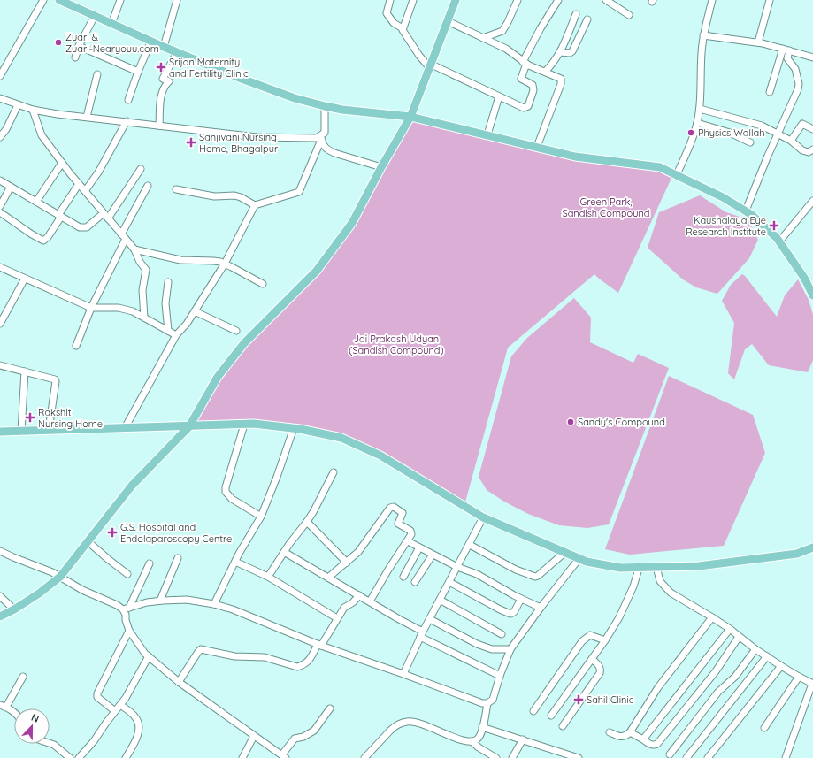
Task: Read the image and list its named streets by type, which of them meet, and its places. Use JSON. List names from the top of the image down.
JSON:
{
  "parks": ["Green Park, Sandish Compound", "Jai Prakash Udyan (Sandish Compound)"],
  "places": {
    "other": ["Zuari & Zuari-Nearyouu.com", "Physics Wallah", "Sandy's Compound"],
    "health": [
      "Srijan Maternity and Fertility Clinic",
      "Sanjivani Nursing Home, Bhagalpur",
      "Kaushalaya Eye Research Institute",
      "Rakshit Nursing Home",
      "G.S. Hospital and Endolaparoscopy Centre",
      "Sahil Clinic"
    ]
  },
  "north": "top"
}
